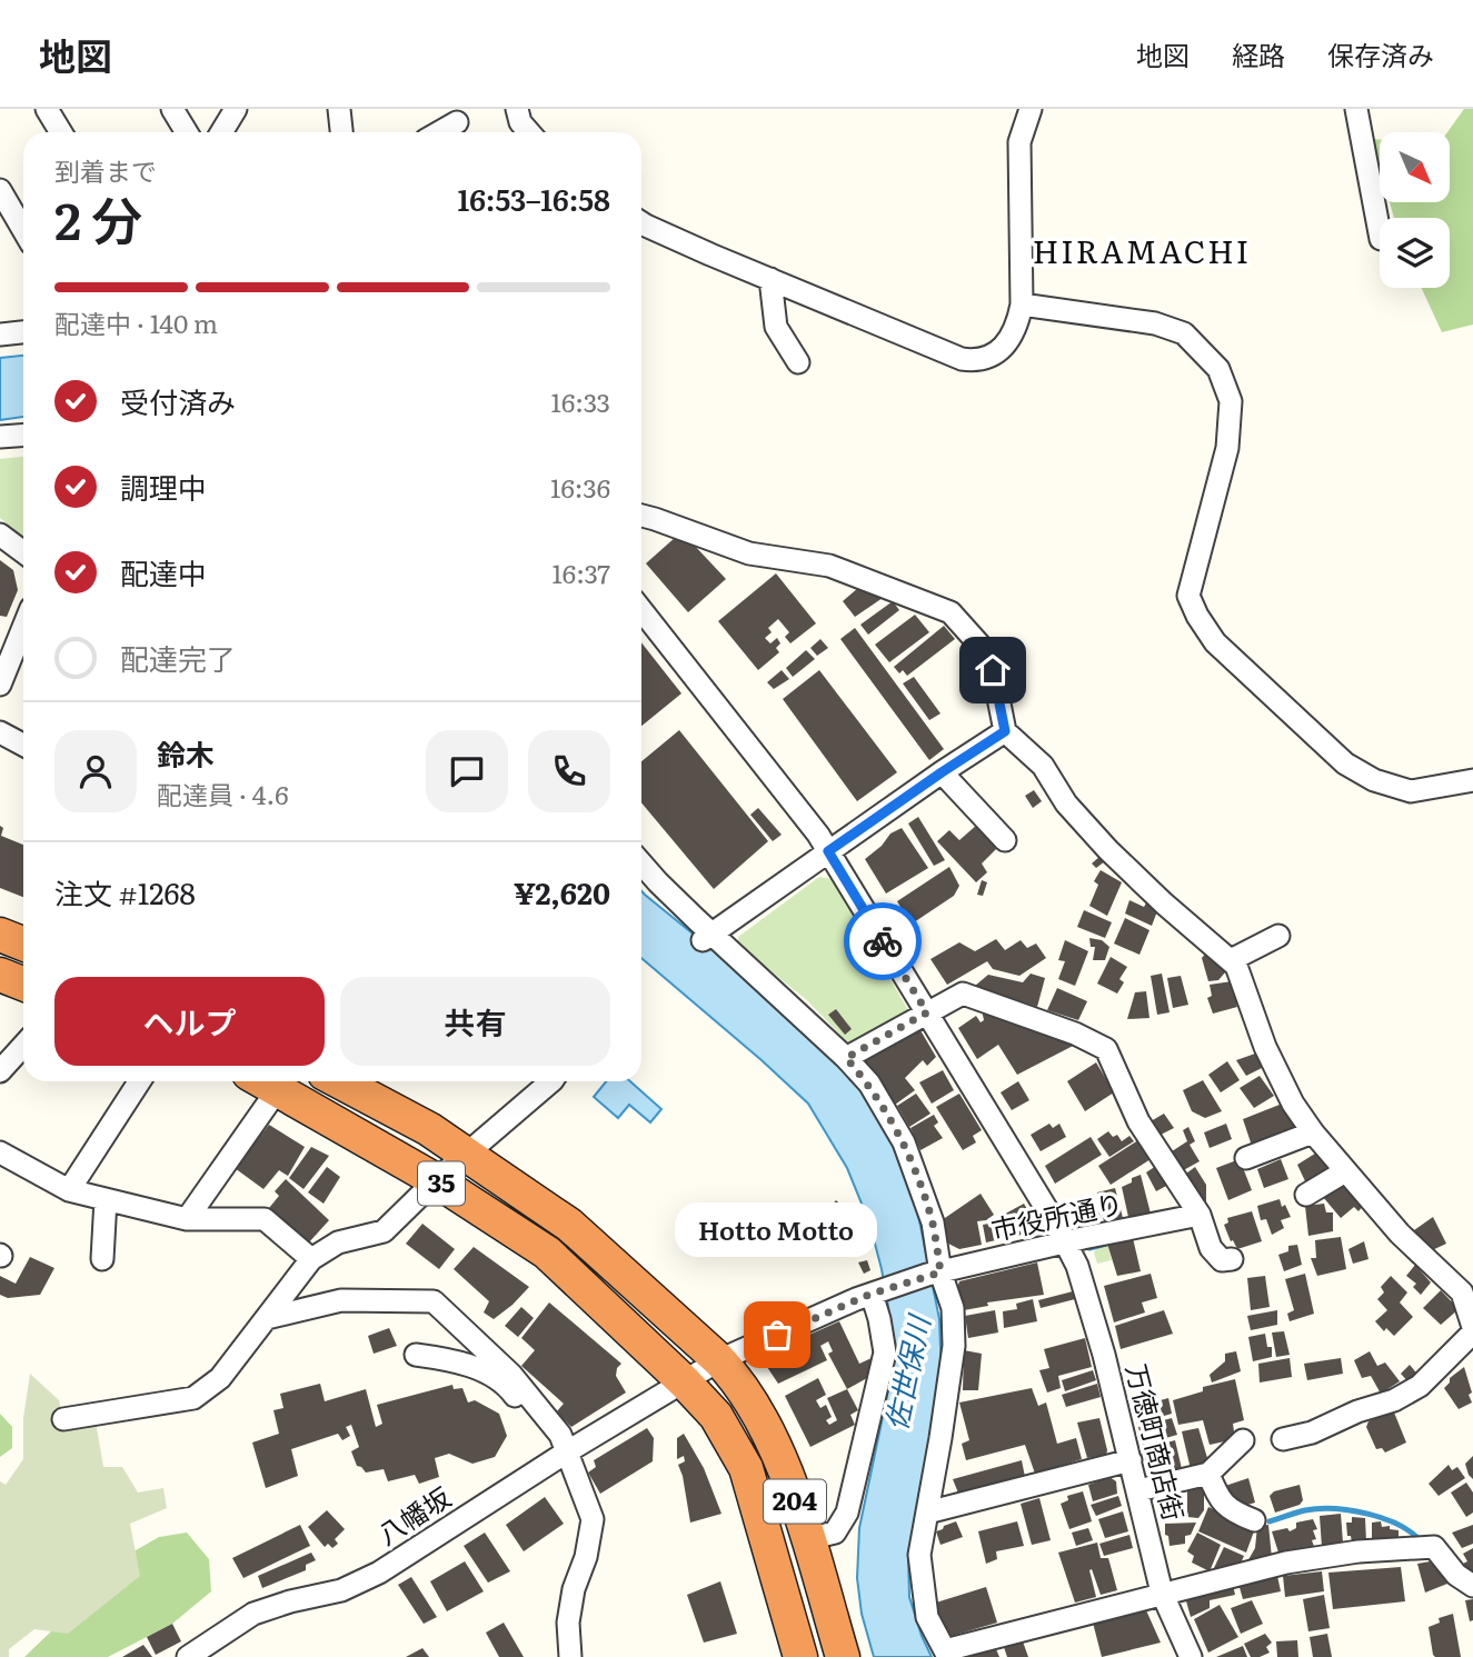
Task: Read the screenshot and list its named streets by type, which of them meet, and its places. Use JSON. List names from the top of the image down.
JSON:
{
  "streets": {
    "highway": ["35", "204"],
    "street": ["市役所通り", "万徳町商店街", "八幡坂"]
  },
  "crossings": [
    ["35", "204"],
    ["市役所通り", "万徳町商店街"],
    ["204", "八幡坂"]
  ],
  "districts": ["HIRAMACHI"],
  "water": ["佐世保川"],
  "places": ["Hotto Motto"],
  "north": "bottom right",
  "page": {
    "header": "地図",
    "nav": ["地図", "経路", "保存済み"],
    "heading": ["2 分", "到着まで", "16:53–16:58"],
    "panel": [
      "鈴木",
      "配達員 · 4.6",
      "注文 #1268",
      "¥2,620"
    ],
    "bar": "配達中 · 140 m",
    "list": [
      ["受付済み", "16:33"],
      ["調理中", "16:36"],
      ["配達中", "16:37"],
      "配達完了"
    ],
    "buttons": ["ヘルプ", "共有"],
    "bubble": "Hotto Motto"
  }
}
